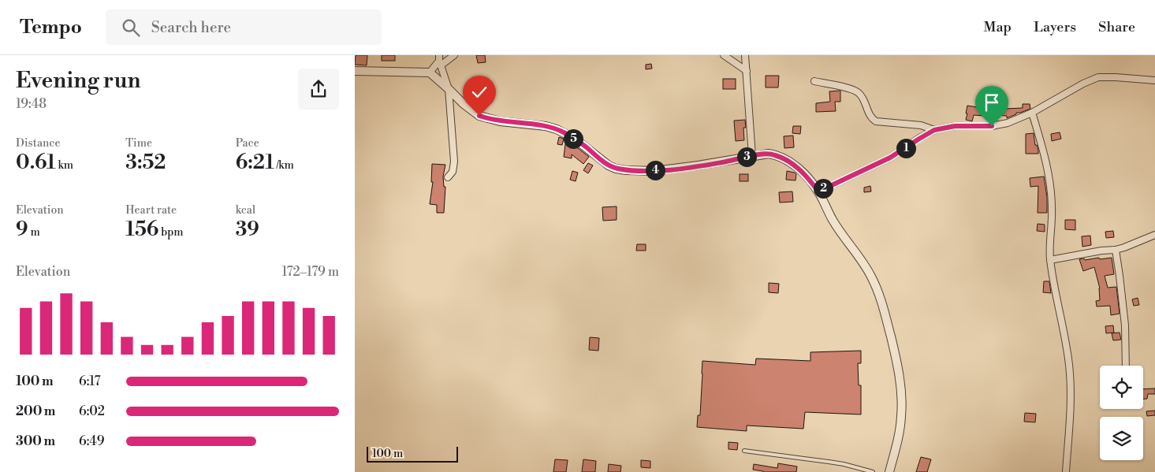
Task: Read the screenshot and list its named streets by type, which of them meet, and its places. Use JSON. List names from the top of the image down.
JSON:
{
  "scale_bar": "100 m",
  "page": {
    "header": "Tempo",
    "search": "Search here",
    "nav": ["Map", "Layers", "Share"],
    "heading": ["Evening run", "19:48"],
    "stats": [
      ["Distance", "0.61 km"],
      ["Time", "3:52"],
      ["Pace", "6:21 /km"],
      ["Elevation", "9 m"],
      ["Heart rate", "156 bpm"],
      ["kcal", "39"]
    ],
    "pins": [
      "5",
      "1",
      "3",
      "4",
      "2"
    ],
    "chart": ["Elevation", "172–179 m"],
    "list": [
      {
        "name": "100 m",
        "note": "6:17"
      },
      {
        "name": "200 m",
        "note": "6:02"
      },
      {
        "name": "300 m",
        "note": "6:49"
      }
    ],
    "scale": "100 m"
  }
}
